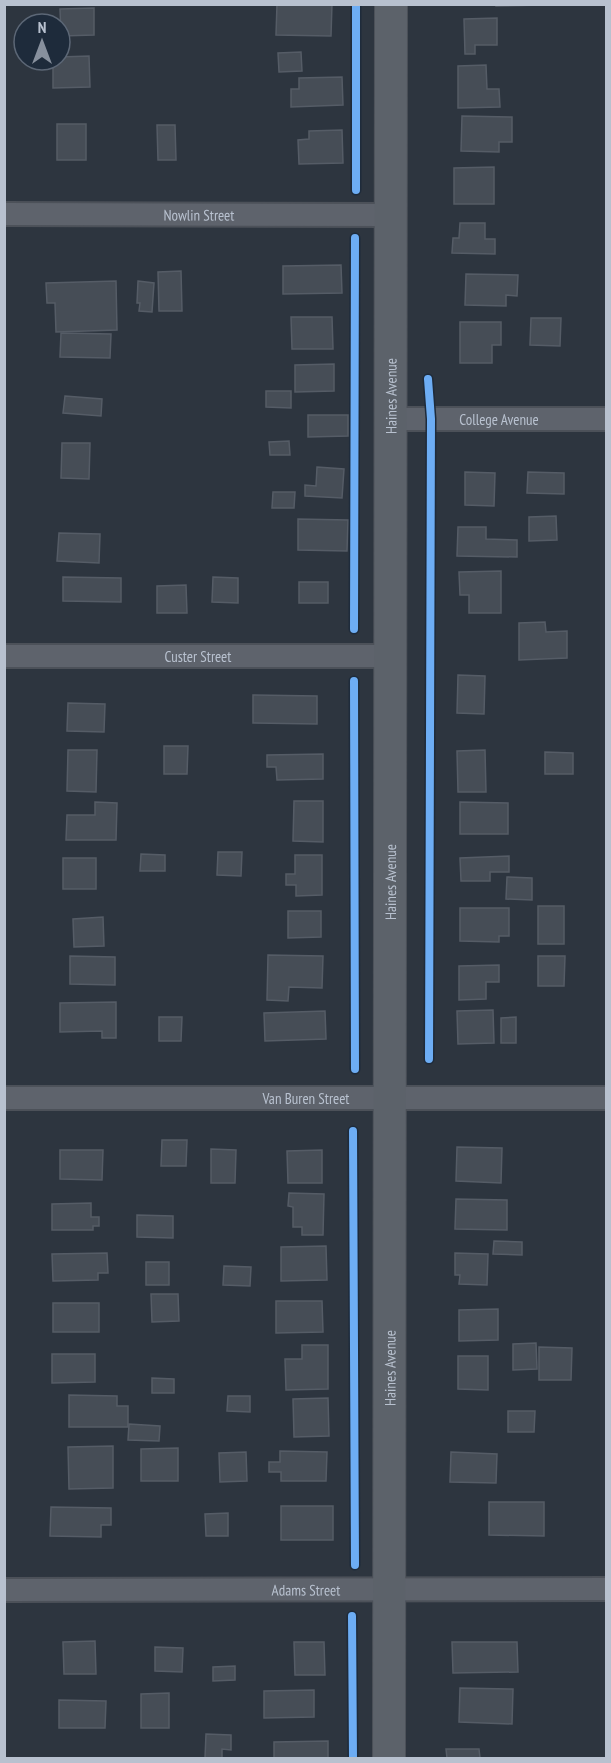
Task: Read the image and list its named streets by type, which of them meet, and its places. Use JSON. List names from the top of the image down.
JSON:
{
  "streets": {
    "main road": ["Haines Avenue"],
    "street": [
      "Nowlin Street",
      "College Avenue",
      "Custer Street",
      "Van Buren Street",
      "Adams Street"
    ]
  },
  "crossings": [
    ["Nowlin Street", "Haines Avenue"],
    ["Haines Avenue", "College Avenue"],
    ["Haines Avenue", "Custer Street"],
    ["Haines Avenue", "Van Buren Street"],
    ["Haines Avenue", "Adams Street"]
  ],
  "north": "top"
}
